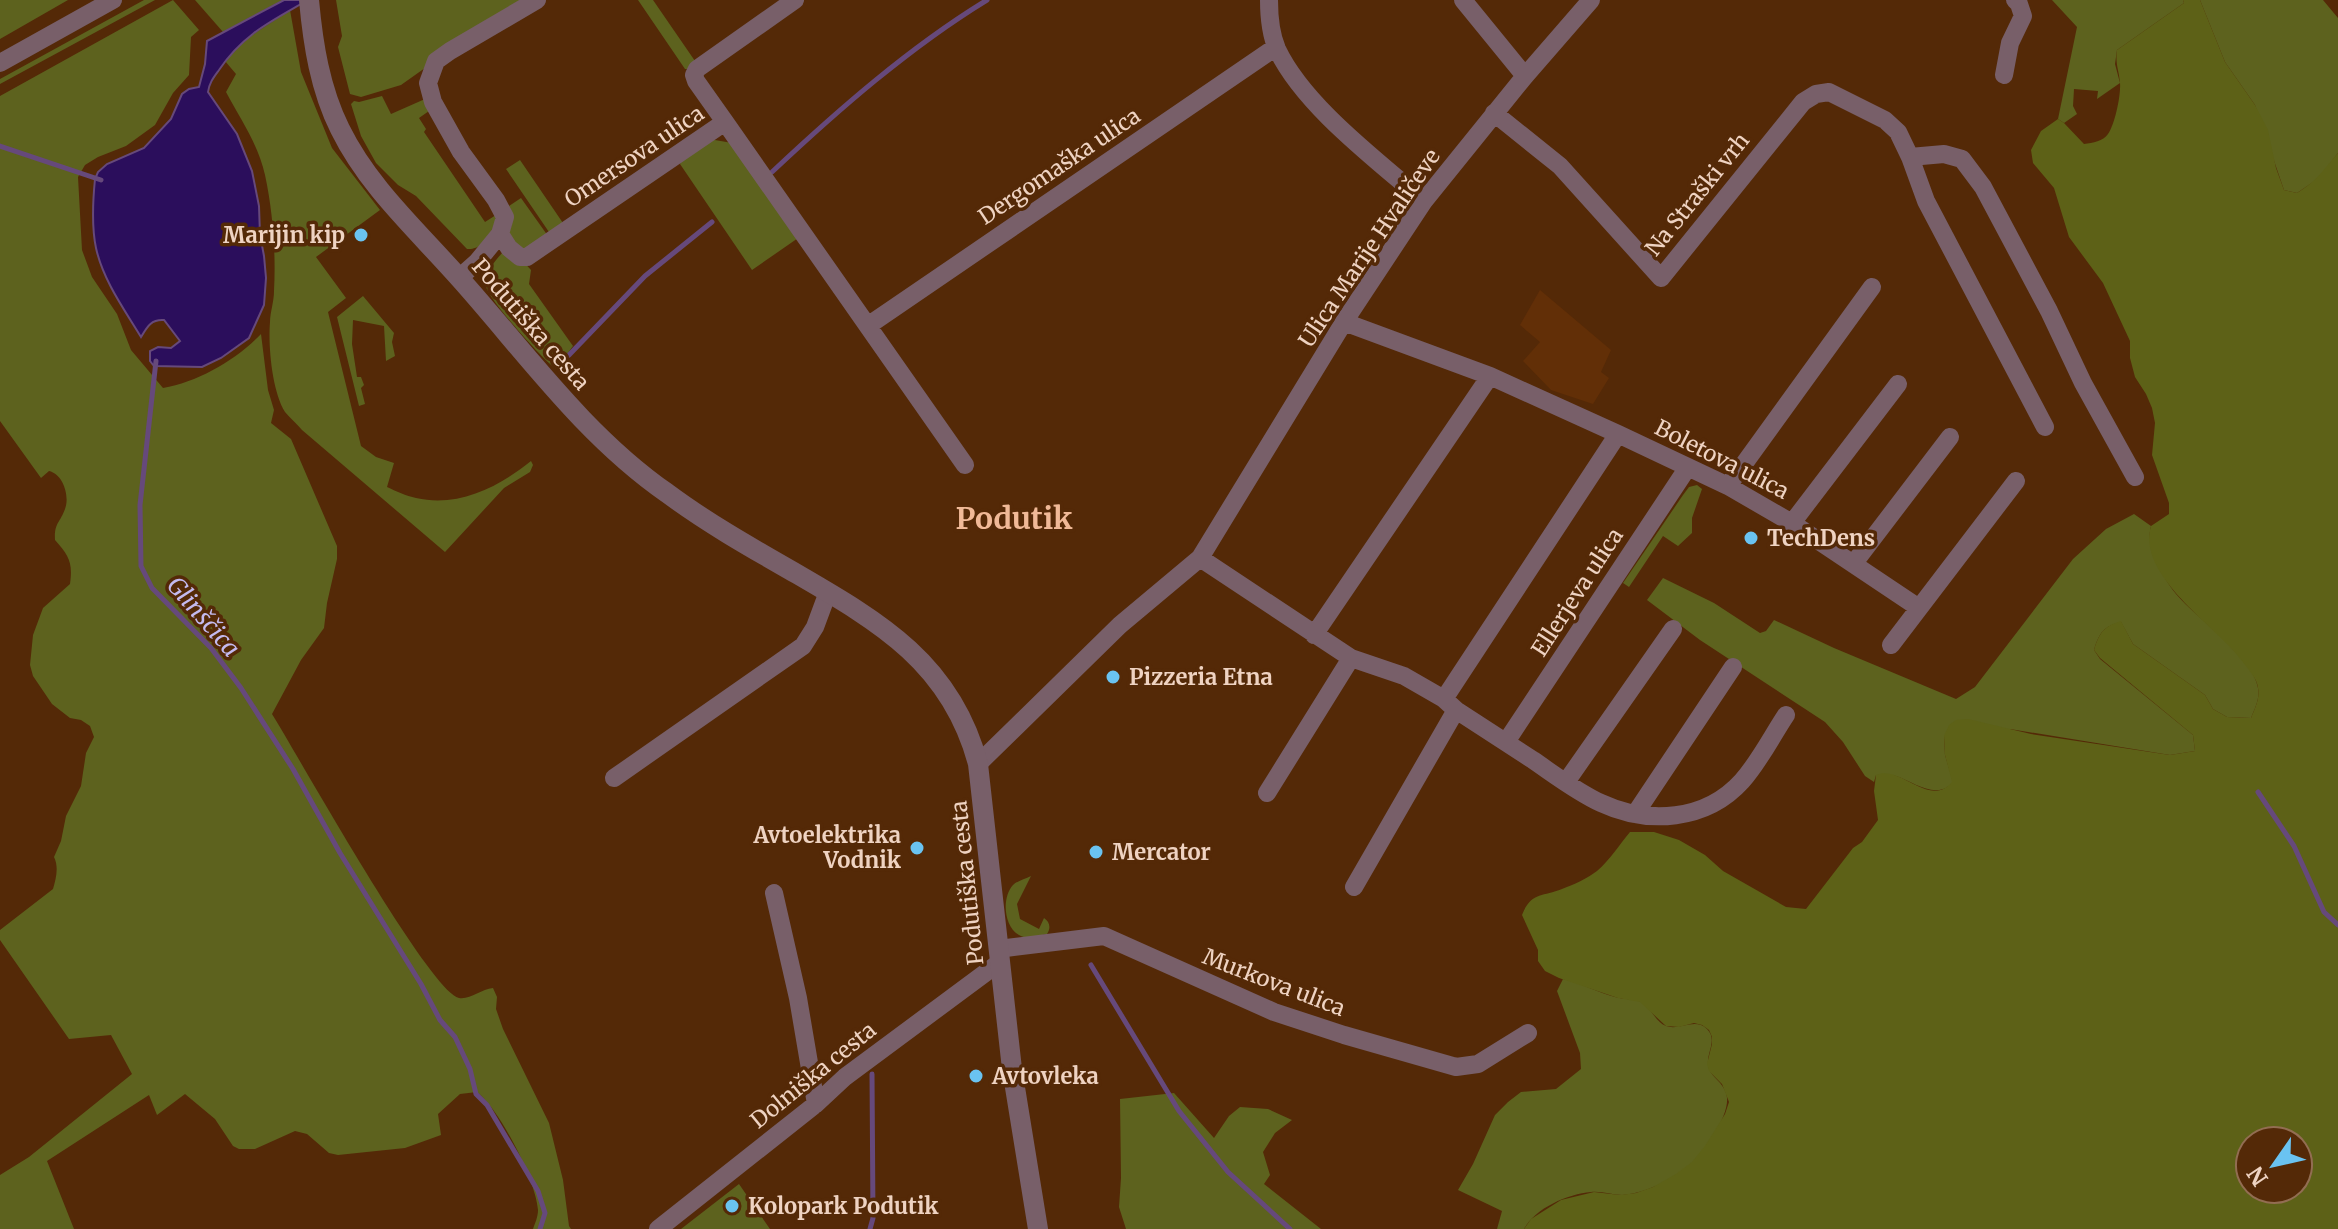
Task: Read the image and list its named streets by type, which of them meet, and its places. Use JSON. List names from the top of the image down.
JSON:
{
  "streets": {
    "street": [
      "Omersova ulica",
      "Dergomaška ulica",
      "Na Straški vrh",
      "Ulica Marije Hvaličeve",
      "Podutiška cesta",
      "Boletova ulica",
      "Ellerjeva ulica",
      "Murkova ulica",
      "Dolniška cesta"
    ]
  },
  "crossings": [
    ["Na Straški vrh", "Ulica Marije Hvaličeve"],
    ["Ulica Marije Hvaličeve", "Podutiška cesta"],
    ["Ulica Marije Hvaličeve", "Boletova ulica"],
    ["Podutiška cesta", "Murkova ulica"],
    ["Podutiška cesta", "Dolniška cesta"],
    ["Boletova ulica", "Ellerjeva ulica"],
    ["Murkova ulica", "Dolniška cesta"]
  ],
  "districts": ["Podutik"],
  "water": ["Glinščica"],
  "places": [
    "Marijin kip",
    "TechDens",
    "Pizzeria Etna",
    "Avtoelektrika Vodnik",
    "Mercator",
    "Avtovleka",
    "Kolopark Podutik"
  ],
  "north": "bottom left"
}
